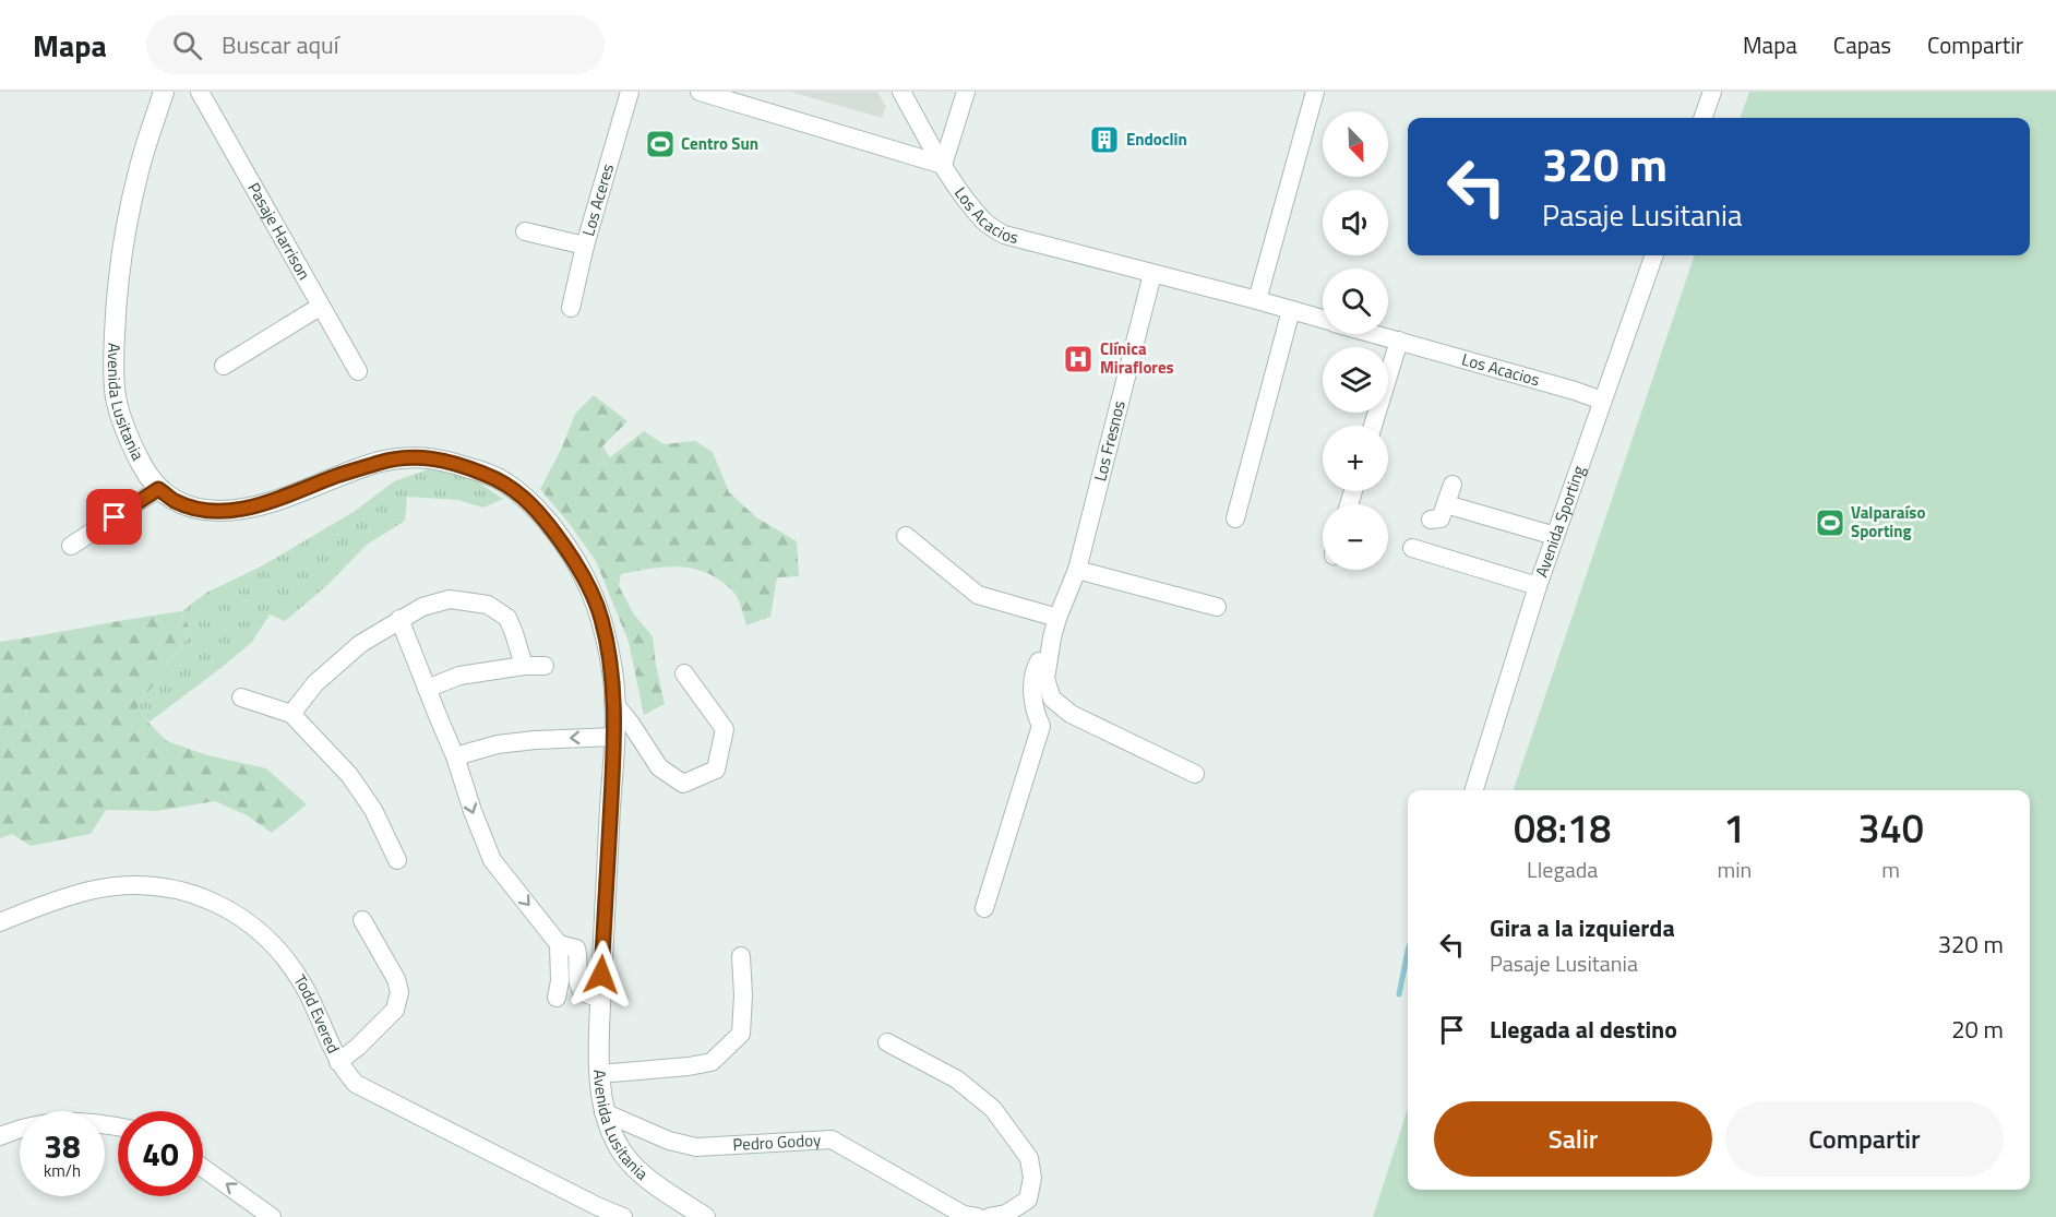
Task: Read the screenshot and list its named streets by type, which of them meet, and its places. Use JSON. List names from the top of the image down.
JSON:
{
  "streets": {
    "street": [
      "Los Aceres",
      "Los Acacios",
      "Pasaje Harrison",
      "Avenida Lusitania",
      "Los Fresnos",
      "Avenida Sporting",
      "Todd Evered",
      "Pedro Godoy"
    ]
  },
  "crossings": [
    ["Los Acacios", "Los Fresnos"],
    ["Los Acacios", "Avenida Sporting"],
    ["Avenida Lusitania", "Pedro Godoy"]
  ],
  "places": {
    "building": ["Endoclin"],
    "sports": ["Centro Sun", "Valparaíso Sporting"],
    "hospital": ["Clínica Miraflores"]
  },
  "north": "bottom right",
  "page": {
    "header": "Mapa",
    "search": "Buscar aquí",
    "nav": ["Mapa", "Capas", "Compartir"],
    "map_buttons": ["+", "−"],
    "turn": ["320 m", "Pasaje Lusitania"],
    "eta": [
      "08:18",
      "Llegada",
      "1",
      "min",
      "340",
      "m"
    ],
    "list": [
      {
        "name": "Gira a la izquierda",
        "note": "Pasaje Lusitania",
        "value": "320 m"
      },
      {
        "name": "Llegada al destino",
        "value": "20 m"
      }
    ],
    "buttons": ["Salir", "Compartir"],
    "speed": "38 km/h",
    "limit": "40"
  }
}
